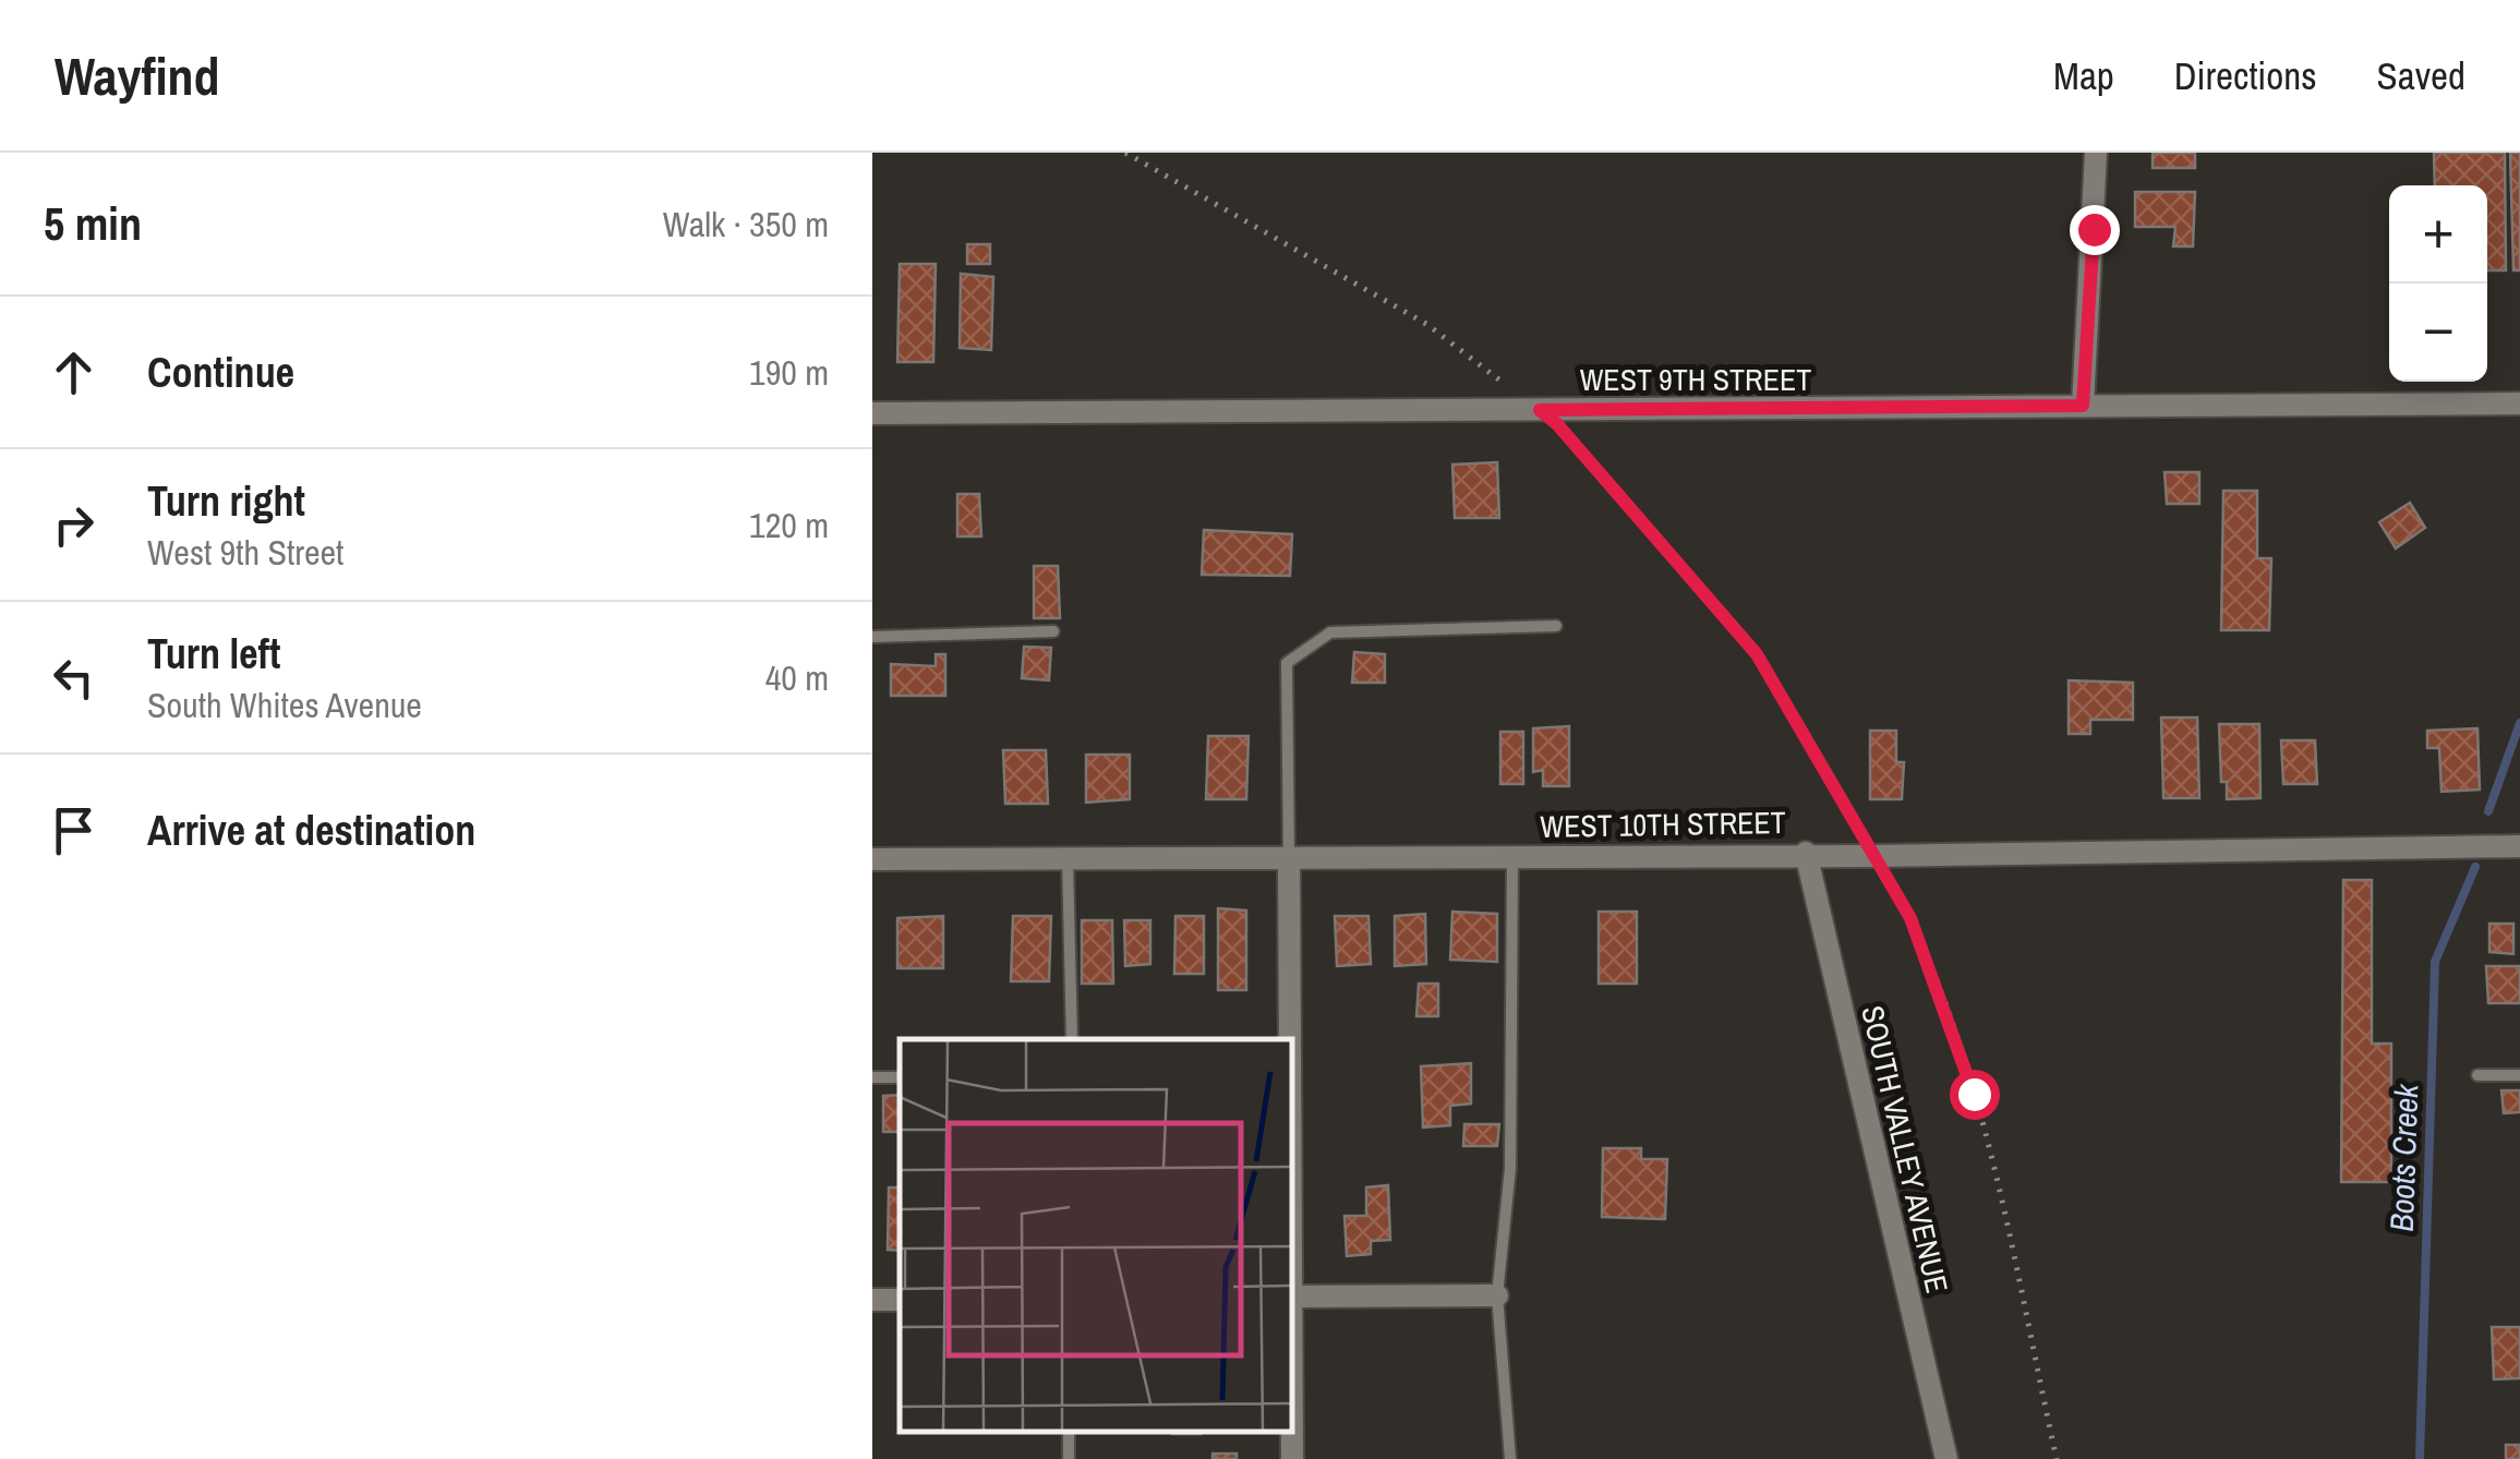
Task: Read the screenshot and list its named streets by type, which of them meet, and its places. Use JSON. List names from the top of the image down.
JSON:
{
  "streets": {
    "street": ["WEST 9TH STREET", "WEST 10TH STREET", "SOUTH VALLEY AVENUE"]
  },
  "crossings": [
    ["WEST 10TH STREET", "SOUTH VALLEY AVENUE"]
  ],
  "water": ["Boots Creek"],
  "page": {
    "header": "Wayfind",
    "nav": ["Map", "Directions", "Saved"],
    "heading": ["5 min", "Walk · 350 m"],
    "map_buttons": ["+", "−"],
    "list": [
      ["Continue", "190 m"],
      ["Turn right", "West 9th Street", "120 m"],
      ["Turn left", "South Whites Avenue", "40 m"],
      "Arrive at destination"
    ]
  }
}
